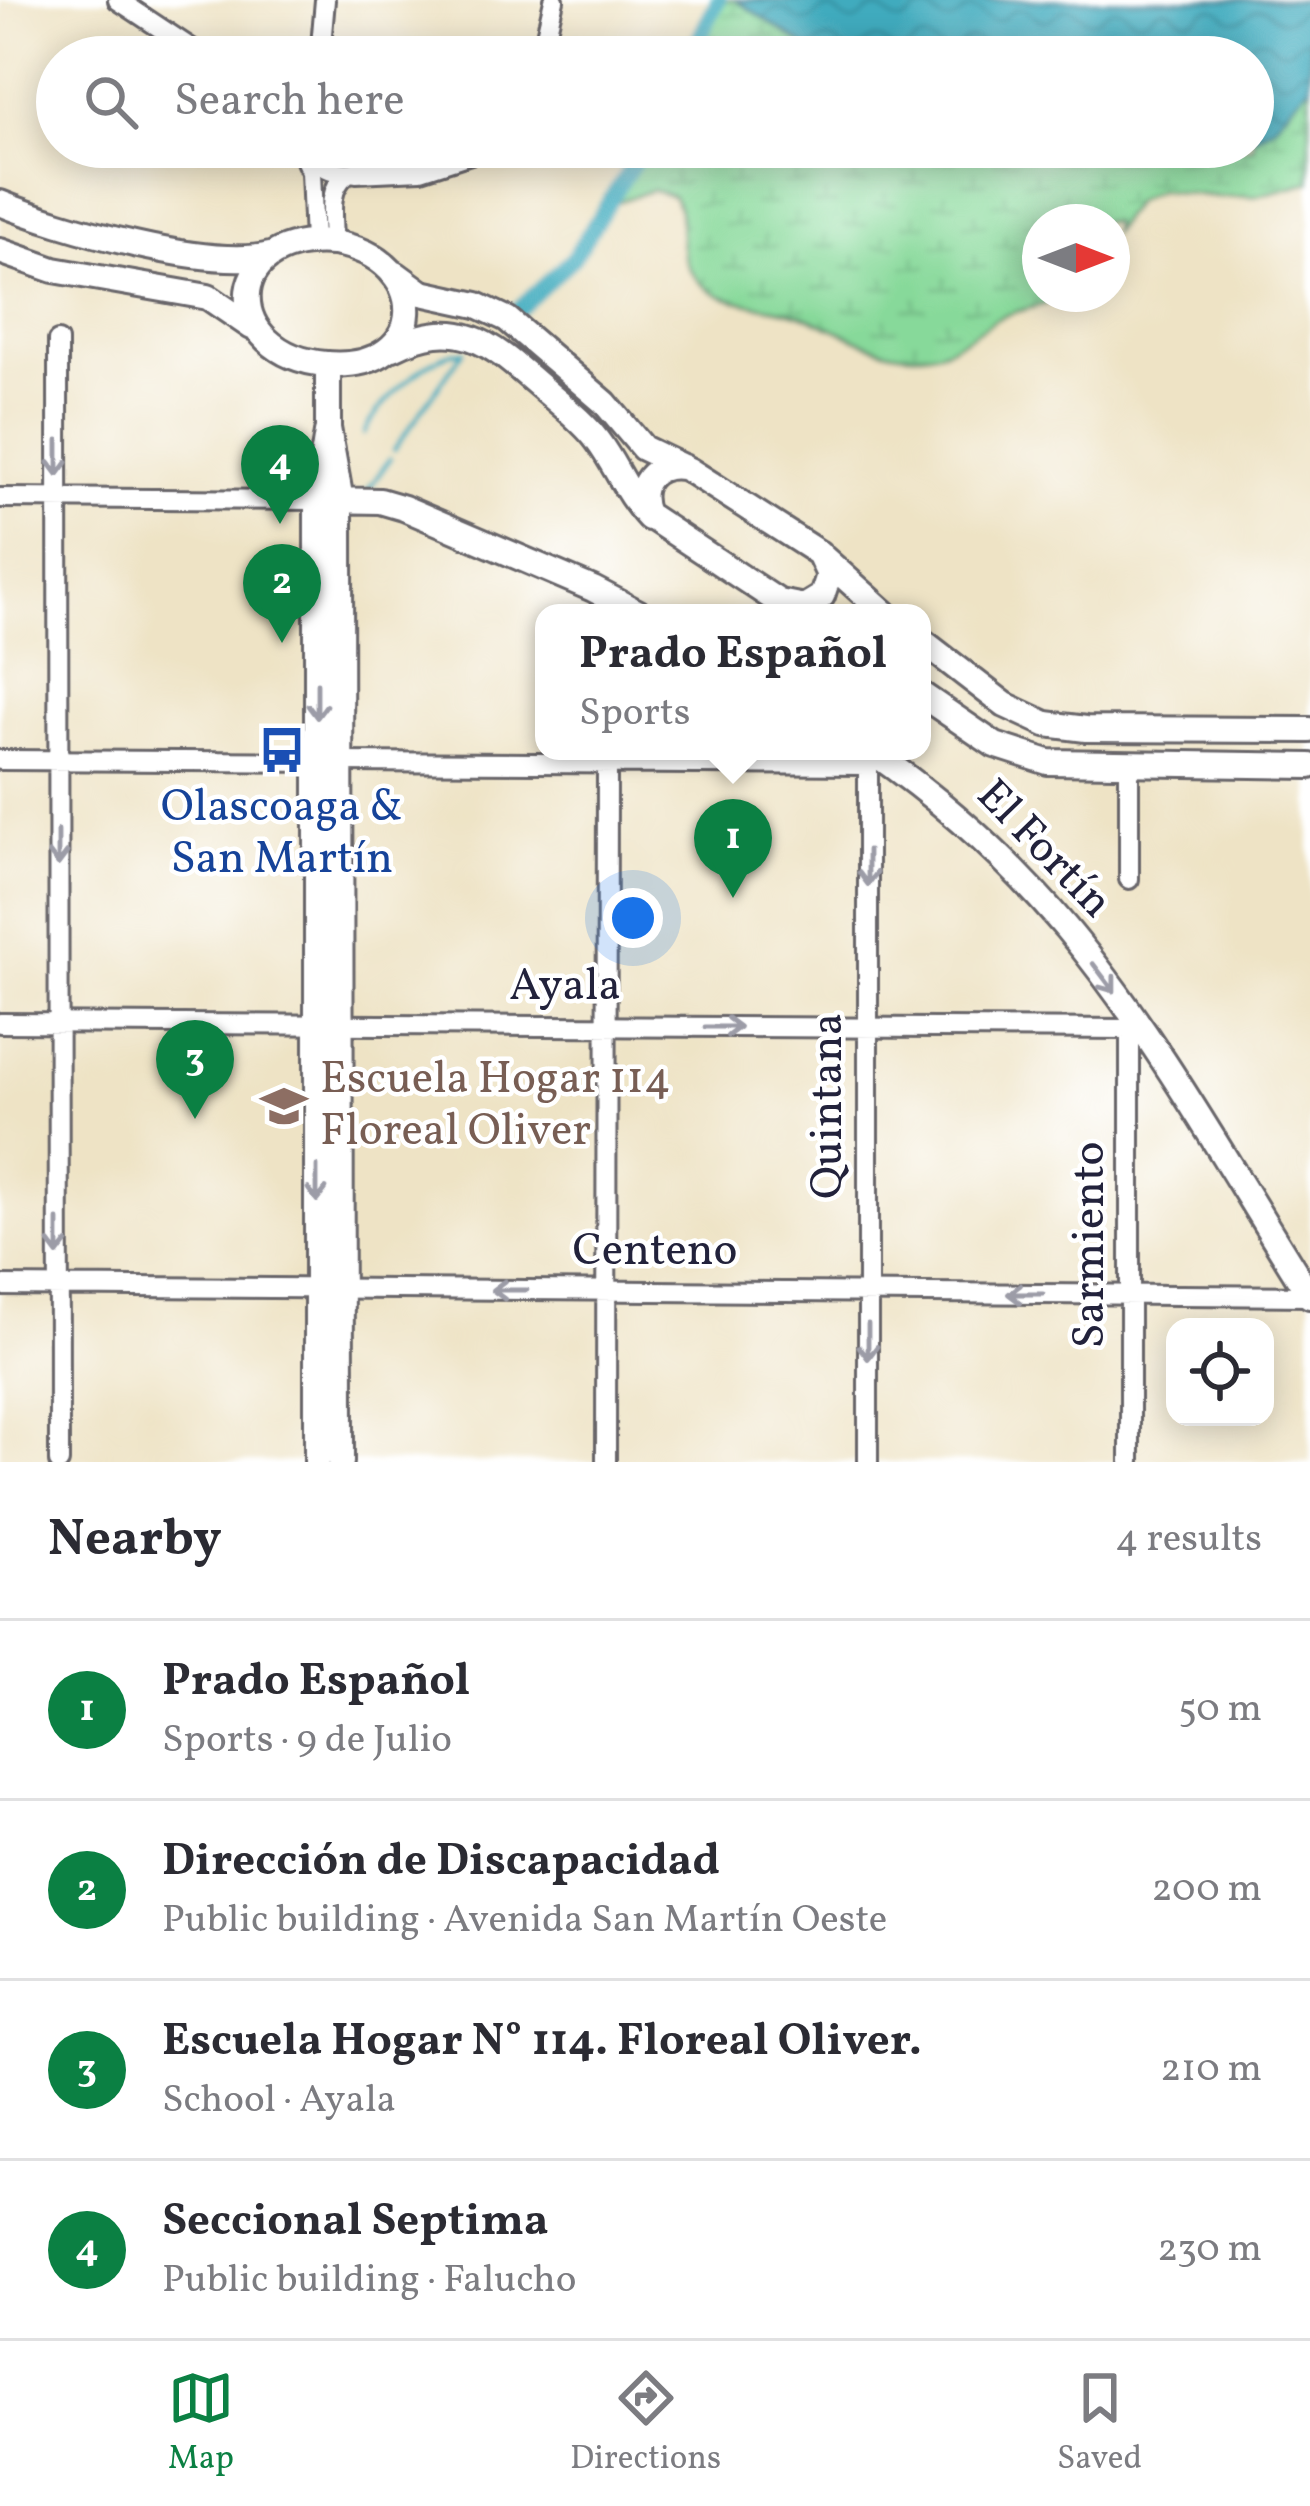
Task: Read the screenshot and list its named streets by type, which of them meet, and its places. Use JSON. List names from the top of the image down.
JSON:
{
  "streets": {
    "main road": ["El Fortín"],
    "street": [
      "Ayala",
      "Quintana",
      "Sarmiento",
      "Centeno"
    ]
  },
  "crossings": [
    ["El Fortín", "Ayala"],
    ["El Fortín", "Sarmiento"],
    ["El Fortín", "Centeno"],
    ["Ayala", "Quintana"],
    ["Ayala", "Sarmiento"],
    ["Quintana", "Centeno"],
    ["Sarmiento", "Centeno"]
  ],
  "one_way": ["El Fortín", "Quintana", "Centeno"],
  "places": {
    "bus stop": ["Olascoaga & San Martín"],
    "school or university": ["Escuela Hogar 114 Floreal Oliver"]
  },
  "north": "right",
  "page": {
    "search": "Search here",
    "pins": [
      "4",
      "2",
      "1",
      "3"
    ],
    "popup": ["Prado Español", "Sports"],
    "heading": ["Nearby", "4 results"],
    "list": [
      {
        "mark": "1",
        "name": "Prado Español",
        "note": "Sports · 9 de Julio",
        "value": "50 m"
      },
      {
        "mark": "2",
        "name": "Dirección de Discapacidad",
        "note": "Public building · Avenida San Martín Oeste",
        "value": "200 m"
      },
      {
        "mark": "3",
        "name": "Escuela Hogar N° 114. Floreal Oliver.",
        "note": "School · Ayala",
        "value": "210 m"
      },
      {
        "mark": "4",
        "name": "Seccional Septima",
        "note": "Public building · Falucho",
        "value": "230 m"
      }
    ],
    "nav": ["Map", "Directions", "Saved"]
  }
}
